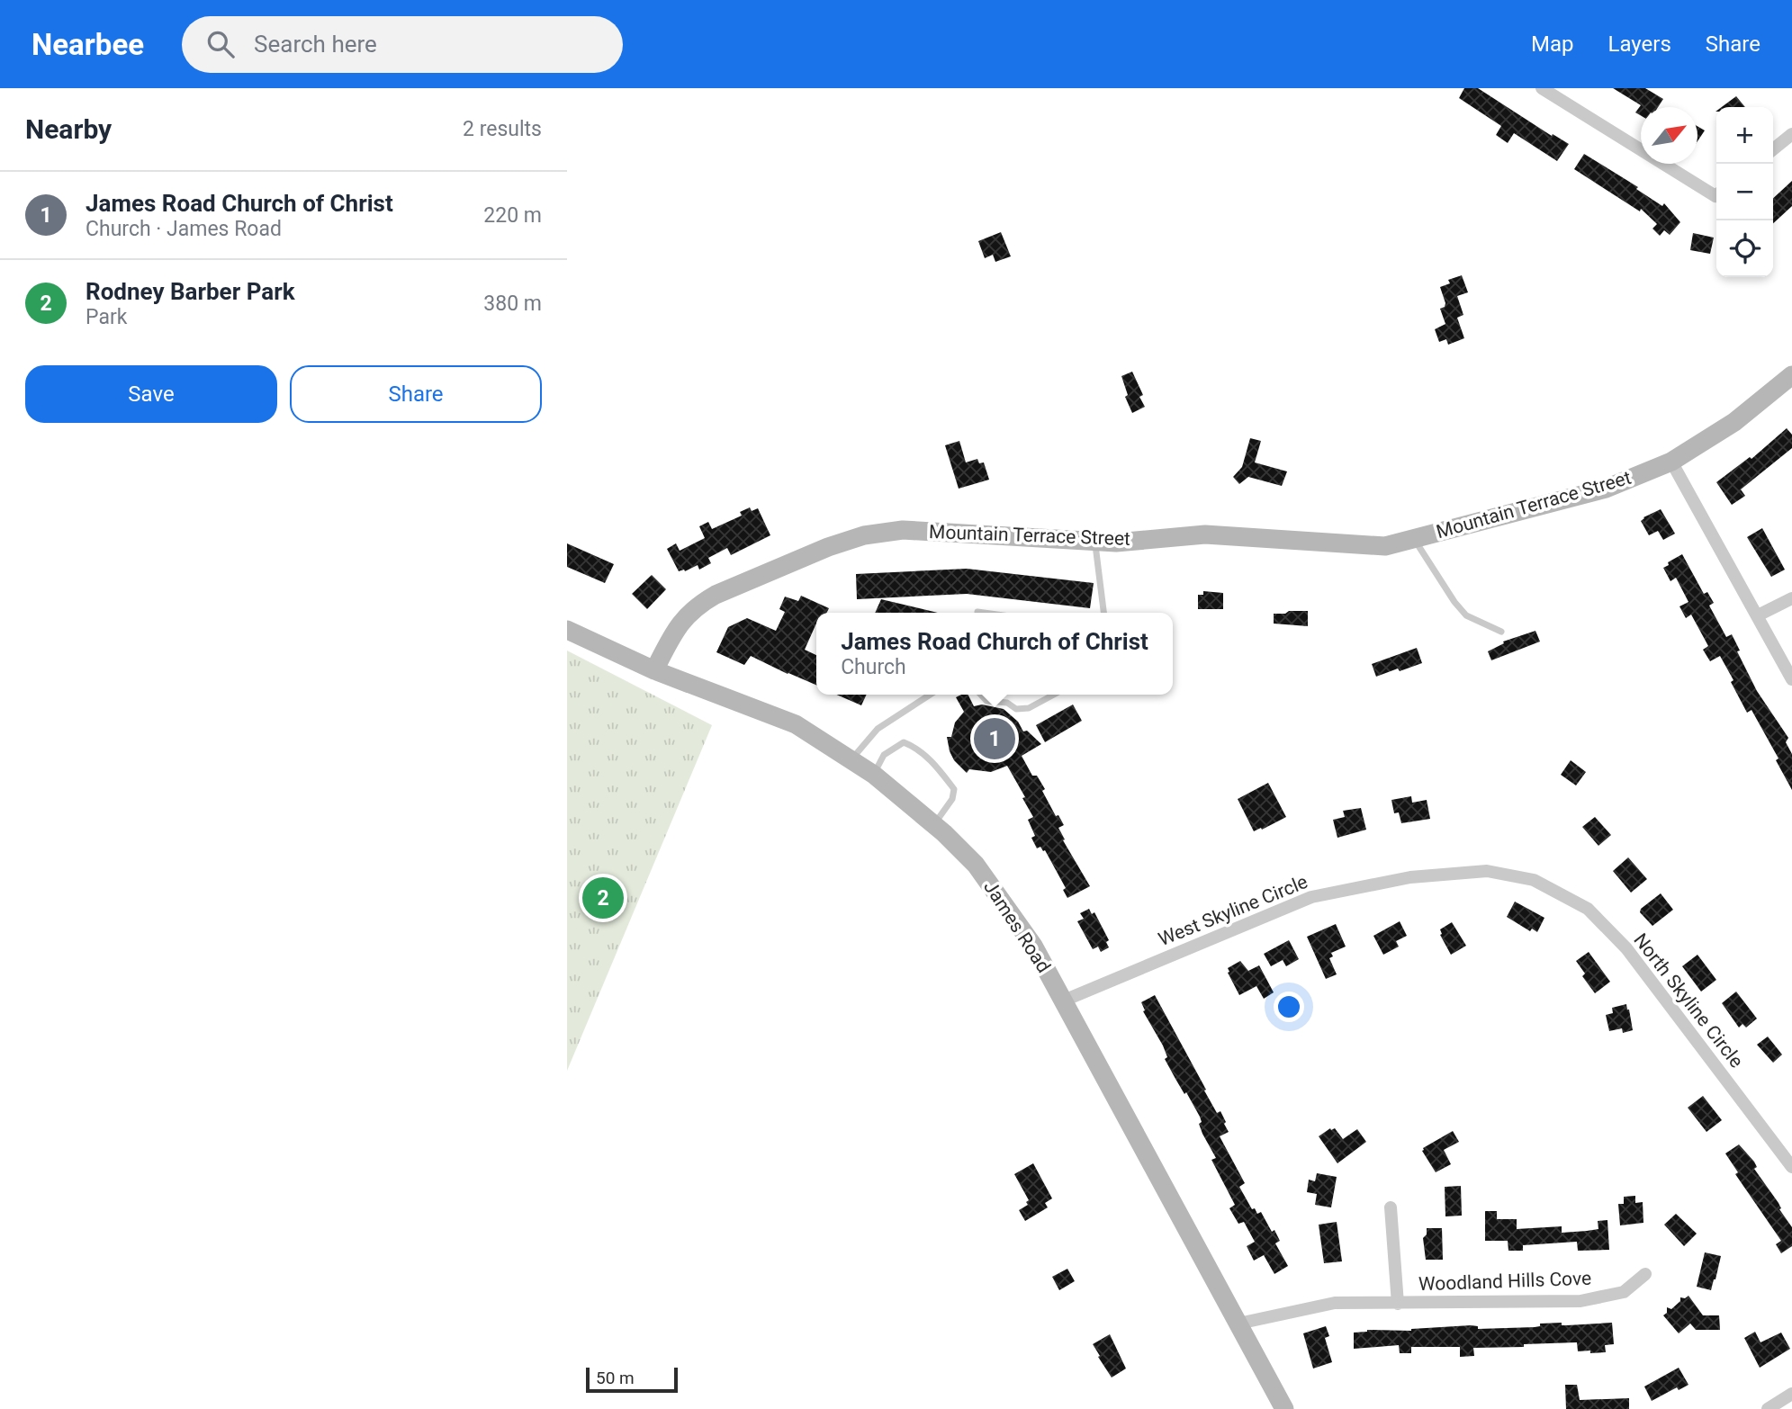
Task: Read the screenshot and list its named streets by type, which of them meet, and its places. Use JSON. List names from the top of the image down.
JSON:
{
  "streets": {
    "street": [
      "Mountain Terrace Street",
      "West Skyline Circle",
      "James Road",
      "North Skyline Circle",
      "Woodland Hills Cove"
    ]
  },
  "crossings": [
    ["Mountain Terrace Street", "James Road"],
    ["West Skyline Circle", "James Road"],
    ["West Skyline Circle", "North Skyline Circle"],
    ["James Road", "Woodland Hills Cove"]
  ],
  "scale_bar": "50 m",
  "north": "top right",
  "page": {
    "header": "Nearbee",
    "search": "Search here",
    "nav": ["Map", "Layers", "Share"],
    "heading": ["Nearby", "2 results"],
    "map_buttons": ["+", "−"],
    "list": [
      {
        "mark": "1",
        "name": "James Road Church of Christ",
        "note": "Church · James Road",
        "value": "220 m"
      },
      {
        "mark": "2",
        "name": "Rodney Barber Park",
        "note": "Park",
        "value": "380 m"
      }
    ],
    "buttons": ["Save", "Share"],
    "popup": ["James Road Church of Christ", "Church"],
    "pins": ["1", "2"],
    "scale": "50 m"
  }
}
